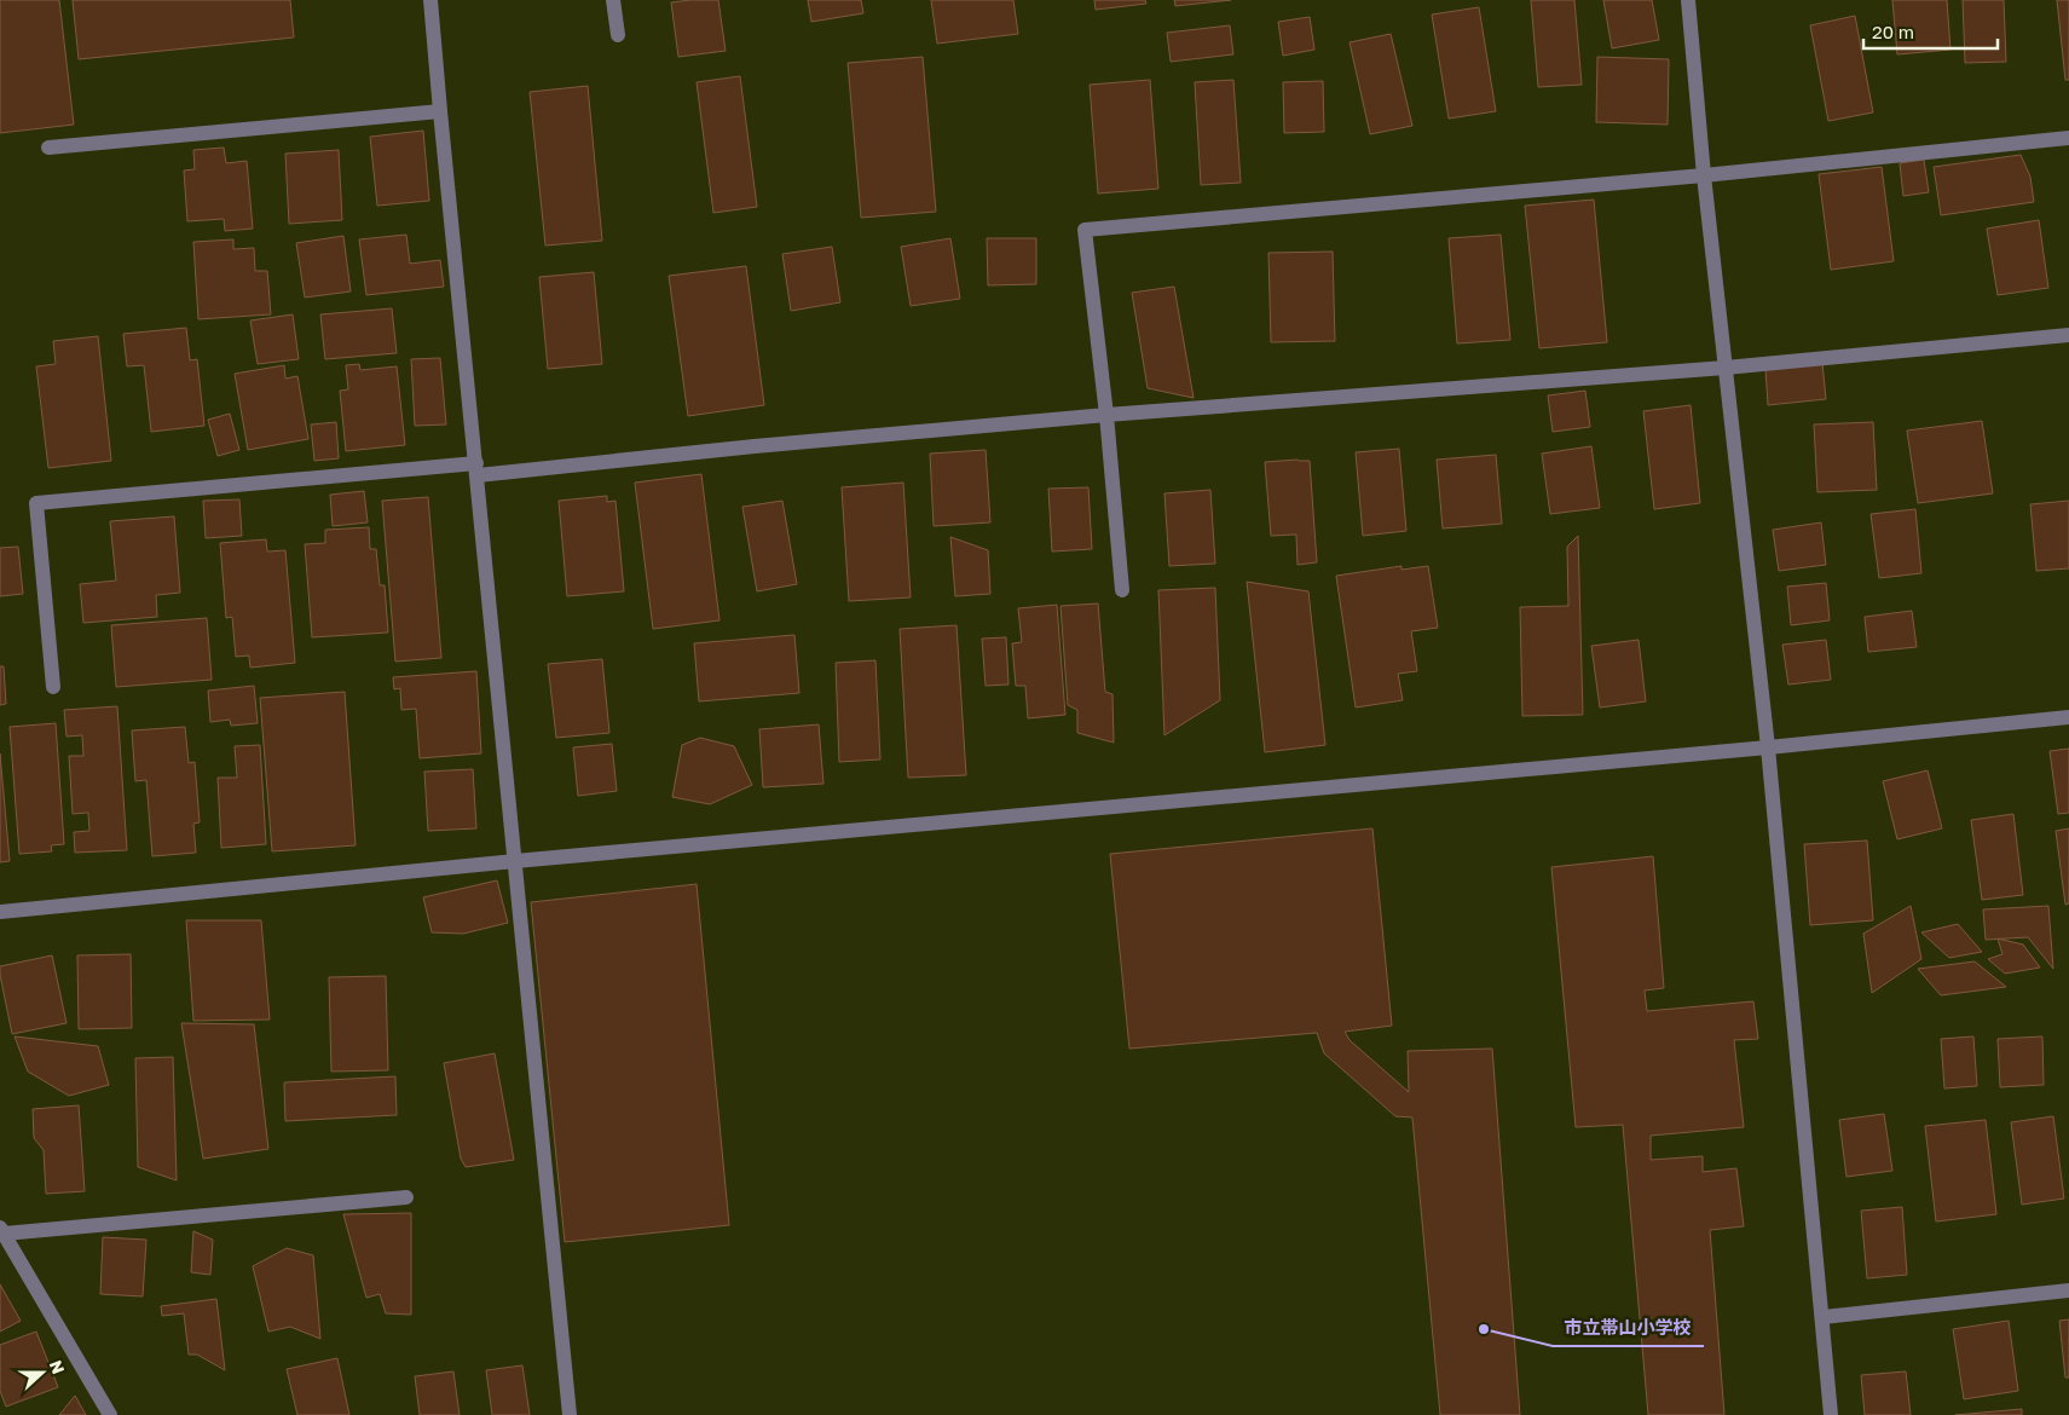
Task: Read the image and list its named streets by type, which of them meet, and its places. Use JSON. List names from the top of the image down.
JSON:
{
  "places": ["市立帯山小学校"],
  "scale_bar": "20 m",
  "north": "right"
}
